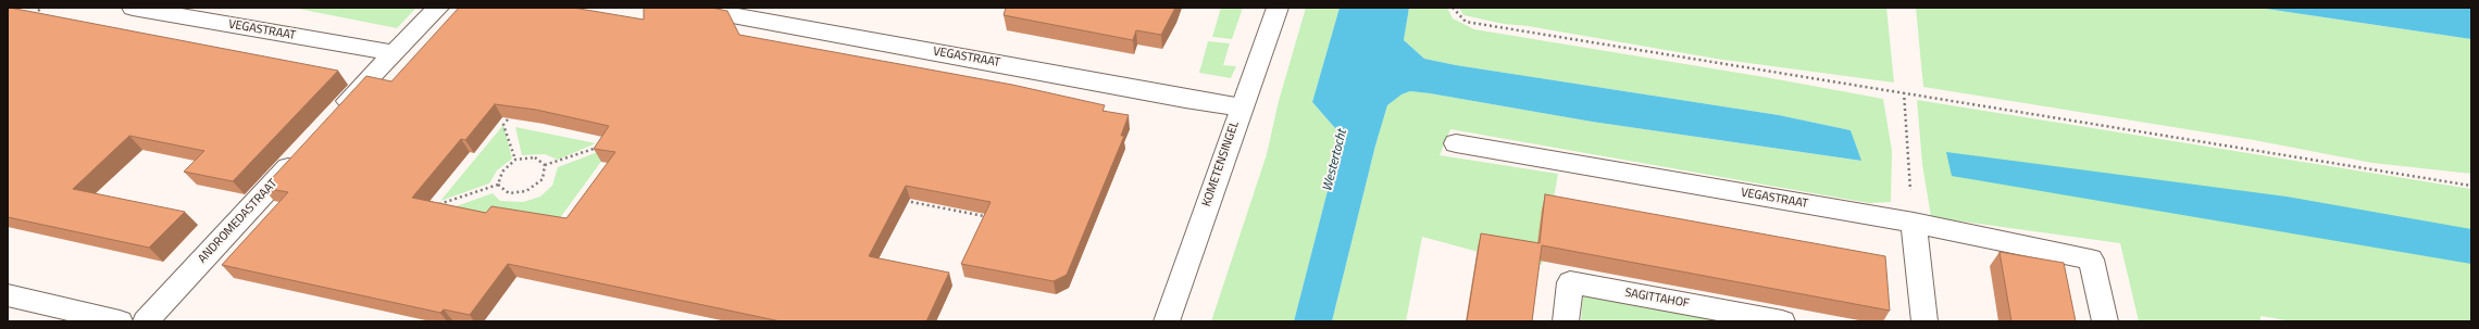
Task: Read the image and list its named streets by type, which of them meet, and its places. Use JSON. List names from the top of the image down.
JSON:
{
  "streets": {
    "street": [
      "VEGASTRAAT",
      "KOMETENSINGEL",
      "ANDROMEDASTRAAT",
      "SAGITTAHOF"
    ]
  },
  "crossings": [
    ["VEGASTRAAT", "KOMETENSINGEL"]
  ],
  "water": ["Westertocht"]
}
